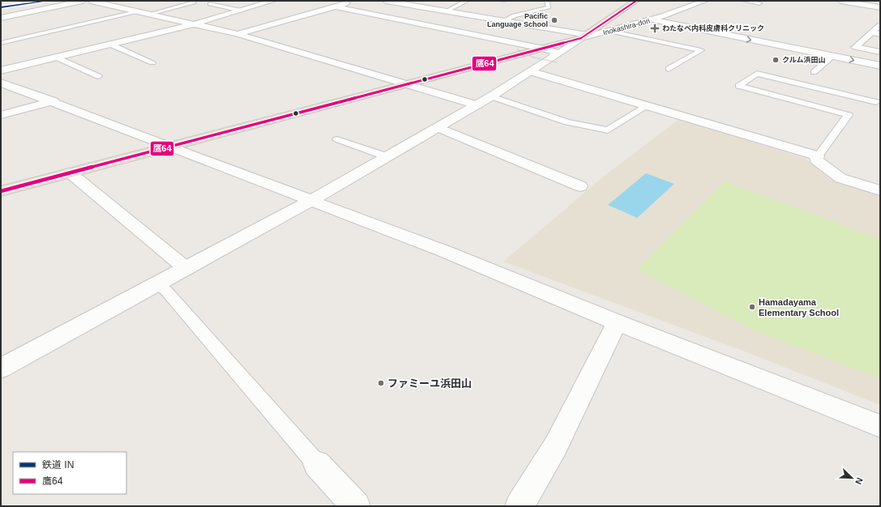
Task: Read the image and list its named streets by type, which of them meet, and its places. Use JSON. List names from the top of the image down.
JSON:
{
  "streets": {
    "main road": ["Inokashira-dori"]
  },
  "places": {
    "other": [
      "Pacific Language School",
      "クルム浜田山",
      "Hamadayama Elementary School",
      "ファミーユ浜田山"
    ],
    "health": ["わたなべ内科皮膚科クリニック"]
  },
  "lines": ["rail line IN", "transit line 鷹64"],
  "legend": ["鉄道 IN", "鷹64"],
  "north": "bottom right"
}
